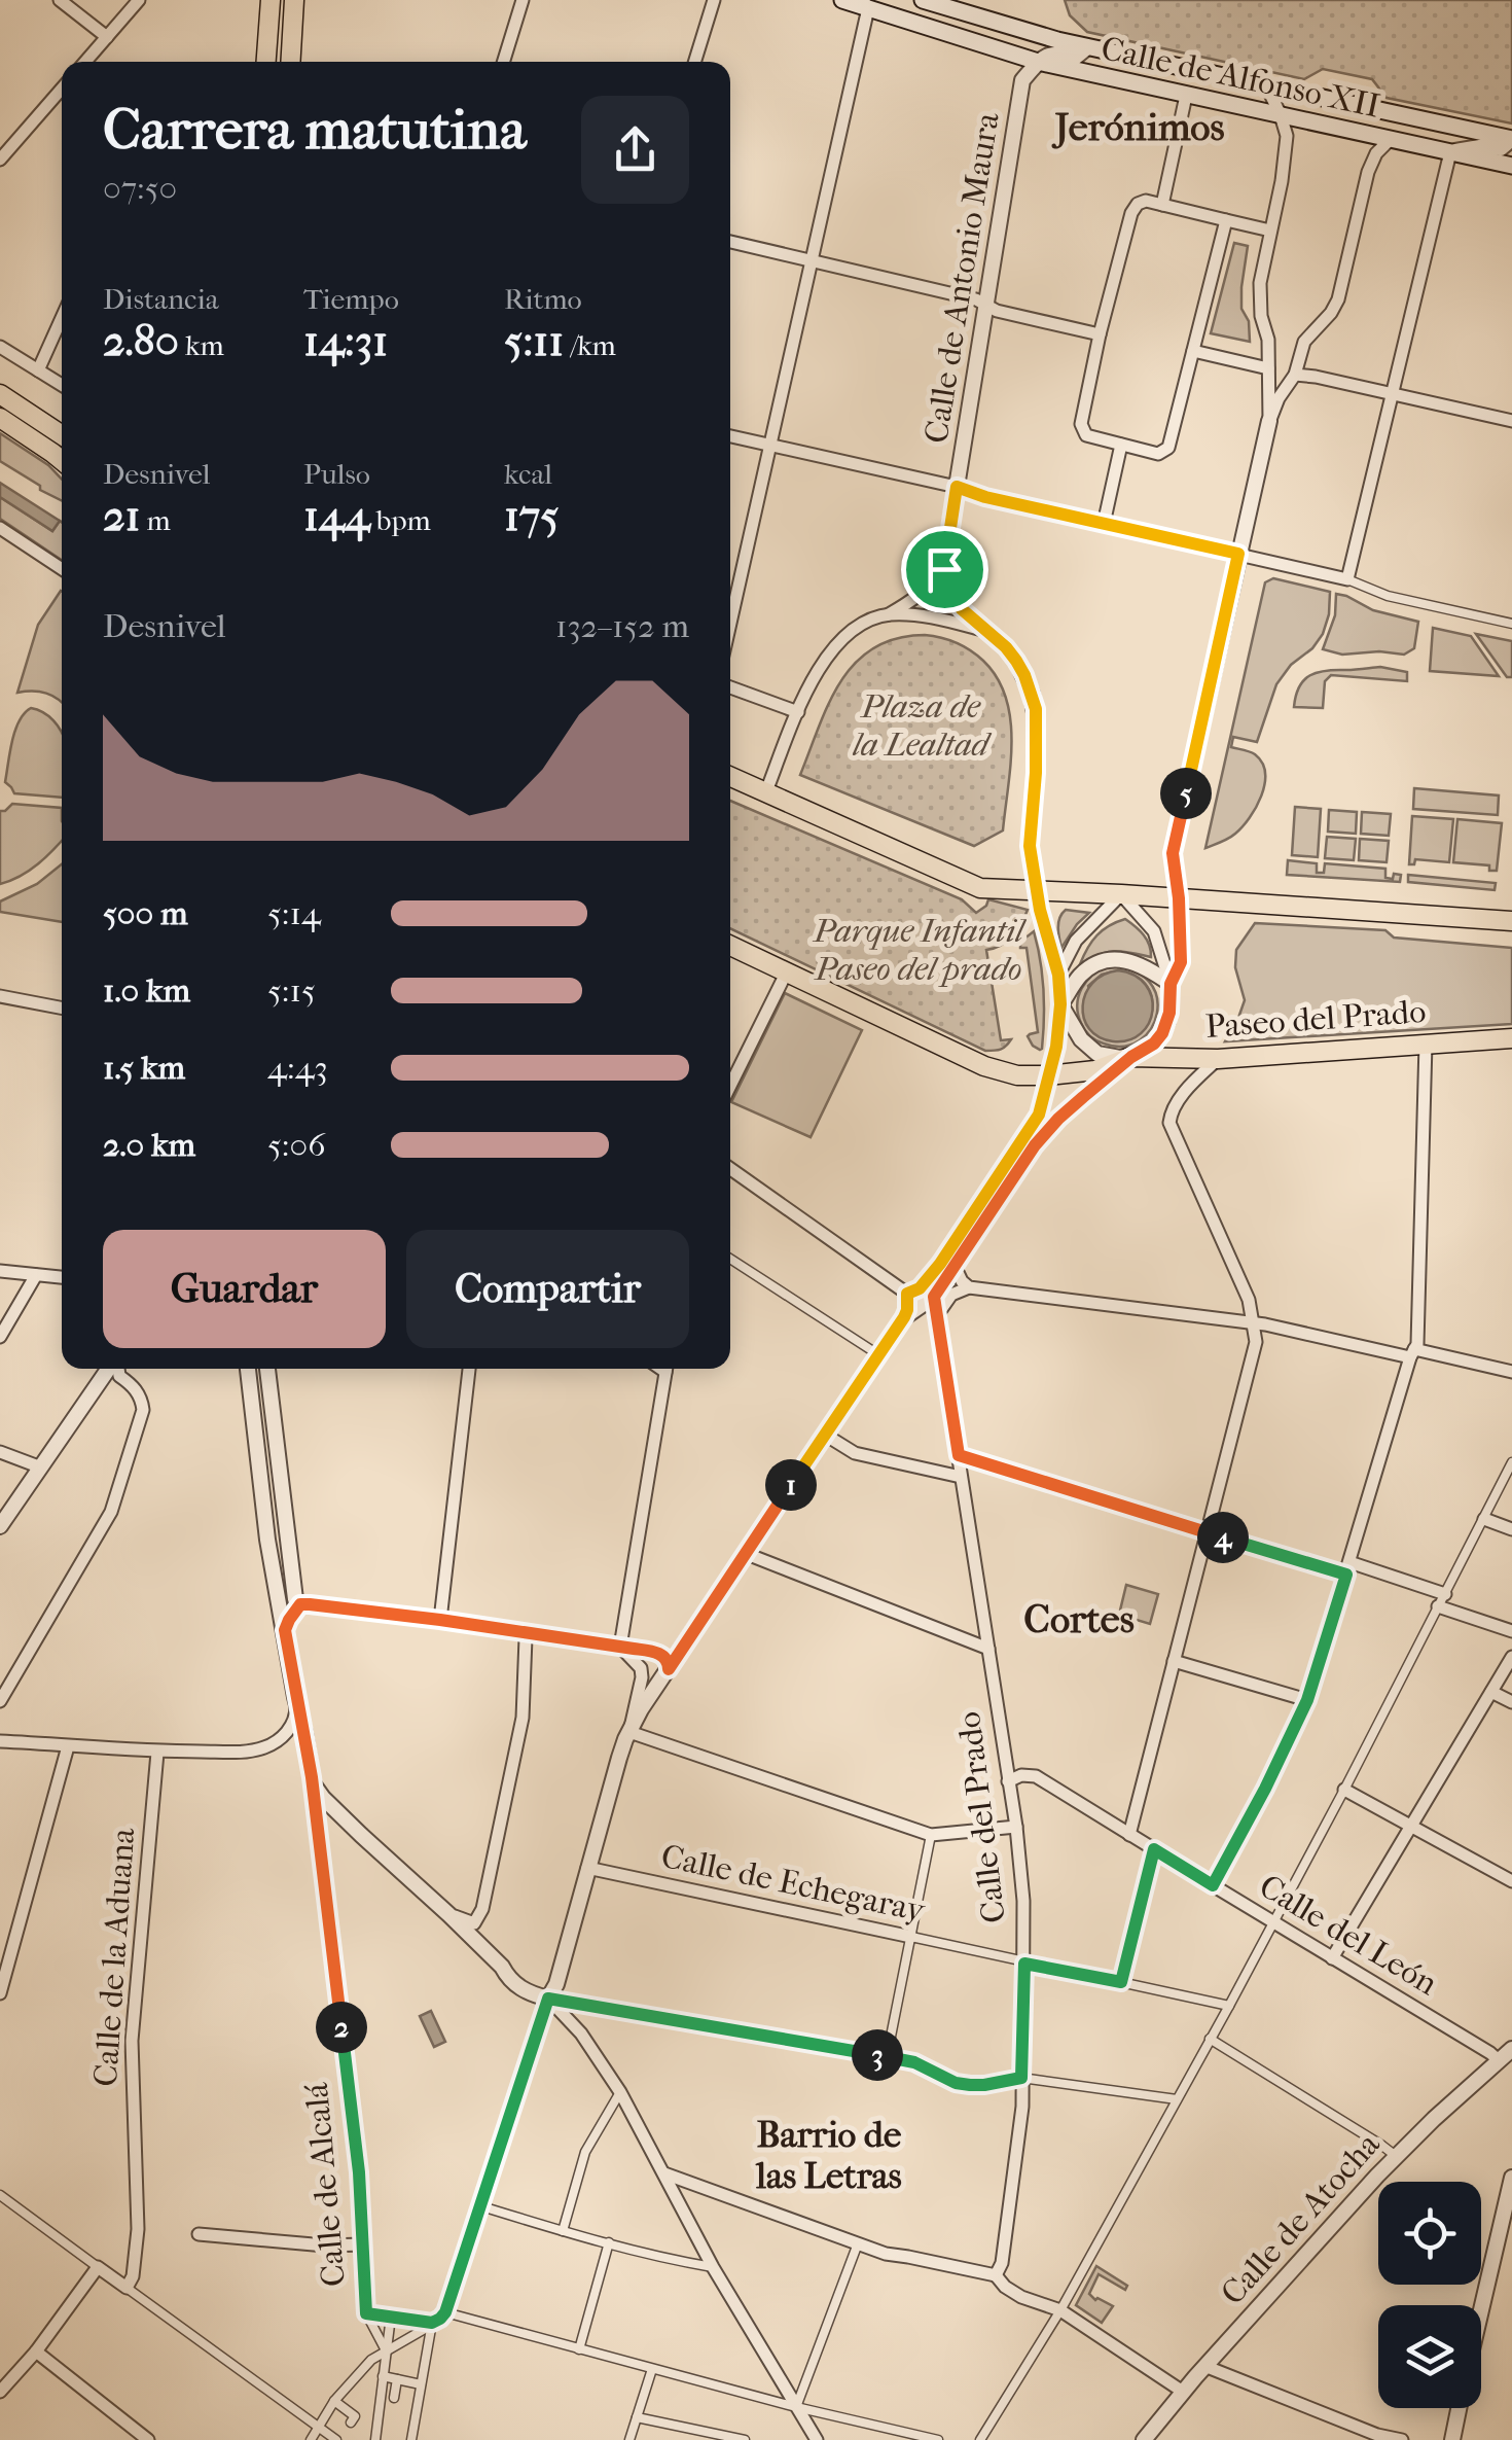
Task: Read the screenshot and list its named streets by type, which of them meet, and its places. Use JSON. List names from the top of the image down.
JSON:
{
  "streets": {
    "main road": ["Calle de Alfonso XII", "Paseo del Prado"],
    "street": [
      "Calle de Antonio Maura",
      "Calle del Prado",
      "Calle de Echegaray",
      "Calle del León",
      "Calle de la Aduana",
      "Calle de Alcalá",
      "Calle de Atocha"
    ]
  },
  "crossings": [
    ["Calle de Alfonso XII", "Calle de Antonio Maura"],
    ["Calle del Prado", "Calle de Echegaray"],
    ["Calle del Prado", "Calle del León"],
    ["Calle del León", "Calle de Atocha"]
  ],
  "districts": ["Jerónimos", "Cortes", "Barrio de las Letras"],
  "parks": ["Plaza de la Lealtad", "Parque Infantil Paseo del prado"],
  "page": {
    "heading": ["Carrera matutina", "07:50"],
    "stats": [
      ["Distancia", "2.80 km"],
      ["Tiempo", "14:31"],
      ["Ritmo", "5:11 /km"],
      ["Desnivel", "21 m"],
      ["Pulso", "144 bpm"],
      ["kcal", "175"]
    ],
    "chart": ["Desnivel", "132–152 m"],
    "pins": [
      "5",
      "1",
      "4",
      "2",
      "3"
    ],
    "list": [
      {
        "name": "500 m",
        "note": "5:14"
      },
      {
        "name": "1.0 km",
        "note": "5:15"
      },
      {
        "name": "1.5 km",
        "note": "4:43"
      },
      {
        "name": "2.0 km",
        "note": "5:06"
      }
    ],
    "buttons": ["Guardar", "Compartir"]
  }
}
